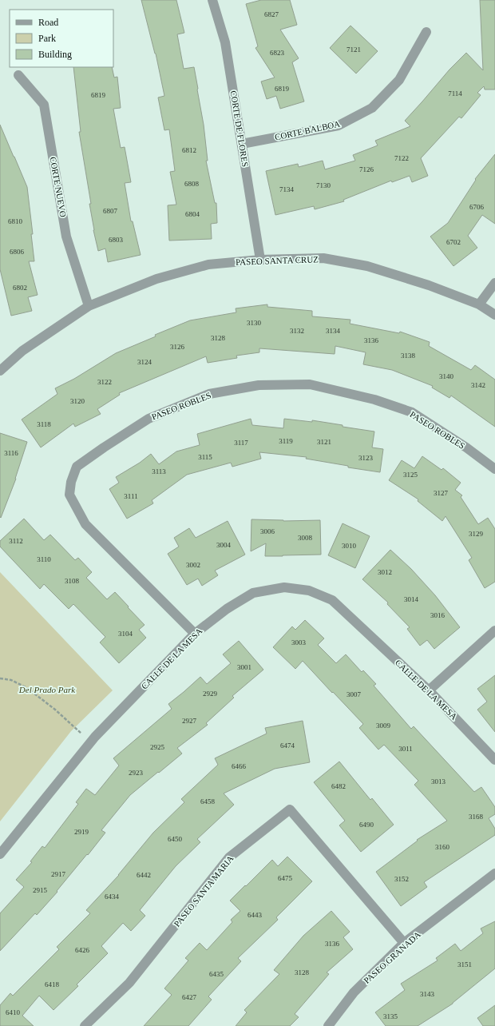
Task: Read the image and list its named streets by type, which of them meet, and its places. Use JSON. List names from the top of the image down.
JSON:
{
  "streets": {
    "street": [
      "CORTE DE FLORES",
      "CORTE BALBOA",
      "CORTE NUEVO",
      "PASEO SANTA CRUZ",
      "PASEO ROBLES",
      "CALLE DE LA MESA",
      "PASEO SANTA MARIA",
      "PASEO GRANADA"
    ]
  },
  "crossings": [
    ["CORTE DE FLORES", "CORTE BALBOA"],
    ["CORTE DE FLORES", "PASEO SANTA CRUZ"],
    ["CORTE NUEVO", "PASEO SANTA CRUZ"],
    ["PASEO ROBLES", "CALLE DE LA MESA"],
    ["PASEO SANTA MARIA", "PASEO GRANADA"]
  ],
  "parks": ["Del Prado Park"],
  "house_numbers": [
    "6827",
    "7121",
    "6823",
    "6819",
    "7114",
    "6819",
    "6812",
    "7122",
    "7126",
    "6808",
    "7130",
    "7134",
    "6706",
    "6807",
    "6804",
    "6810",
    "6803",
    "6702",
    "6806",
    "6802",
    "3130",
    "3132",
    "3134",
    "3128",
    "3136",
    "3126",
    "3138",
    "3124",
    "3140",
    "3122",
    "3142",
    "3120",
    "3118",
    "3119",
    "3121",
    "3117",
    "3116",
    "3115",
    "3123",
    "3113",
    "3125",
    "3127",
    "3111",
    "3006",
    "3129",
    "3008",
    "3112",
    "3004",
    "3010",
    "3110",
    "3002",
    "3012",
    "3108",
    "3014",
    "3016",
    "3104",
    "3003",
    "3001",
    "2929",
    "3007",
    "2927",
    "3009",
    "6474",
    "2925",
    "3011",
    "6466",
    "2923",
    "3013",
    "6482",
    "6458",
    "3168",
    "6490",
    "2919",
    "6450",
    "3160",
    "2917",
    "6442",
    "6475",
    "3152",
    "2915",
    "6434",
    "6443",
    "3136",
    "6426",
    "3151",
    "3128",
    "6435",
    "6418",
    "3143",
    "6427",
    "6410",
    "3135"
  ],
  "legend": ["Road", "Park", "Building"]
}
